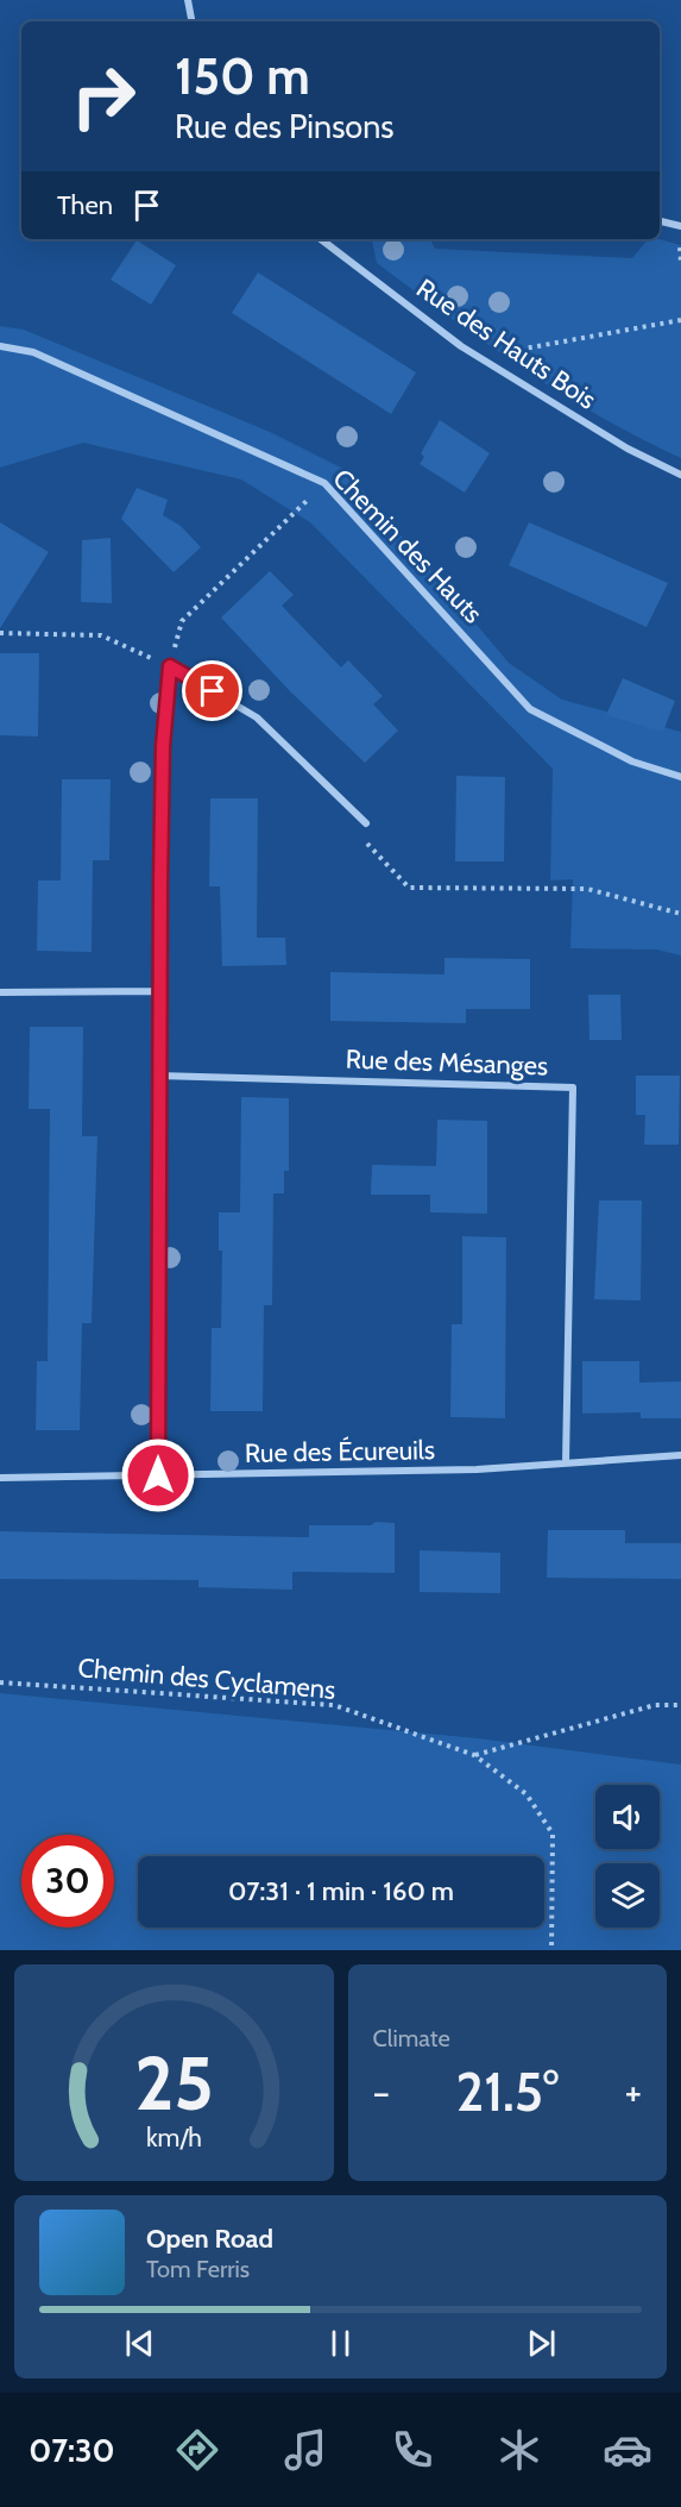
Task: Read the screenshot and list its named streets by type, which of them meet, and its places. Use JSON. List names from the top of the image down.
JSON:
{
  "streets": {
    "street": [
      "Rue des Hauts Bois",
      "Chemin des Hauts",
      "Rue des Mésanges",
      "Rue des Écureuils"
    ],
    "path": ["Chemin des Cyclamens"]
  },
  "crossings": [
    ["Rue des Mésanges", "Rue des Écureuils"]
  ],
  "page": {
    "turn": ["150 m", "Rue des Pinsons"],
    "then": "Then",
    "limit": "30",
    "trip": "07:31 · 1 min · 160 m",
    "tile": "Climate",
    "heat": ["−", "21.5°", "+"],
    "song": ["Open Road", "Tom Ferris"],
    "tabs": "07:30",
    "gauge": ["25", "km/h"]
  }
}
